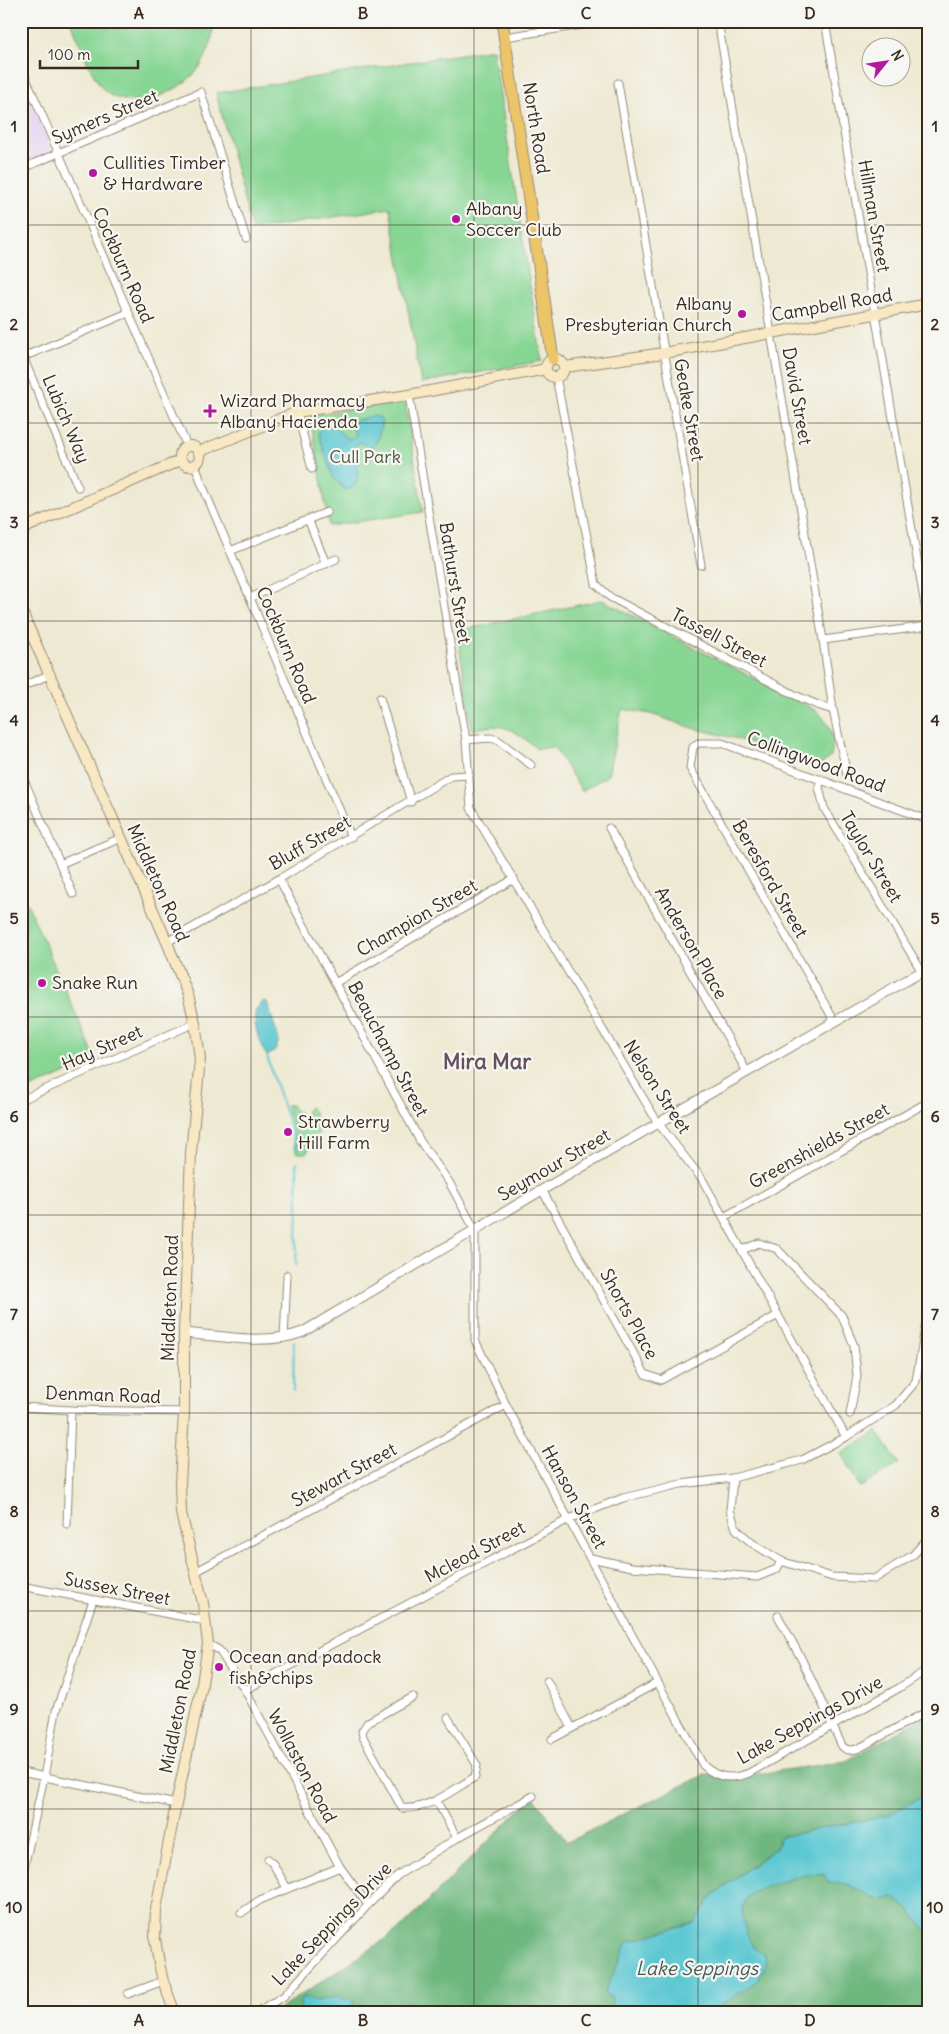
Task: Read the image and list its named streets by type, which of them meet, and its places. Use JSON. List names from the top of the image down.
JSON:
{
  "streets": {
    "main road": ["North Road", "Campbell Road", "Middleton Road"],
    "street": [
      "Symers Street",
      "Hillman Street",
      "Cockburn Road",
      "David Street",
      "Geake Street",
      "Lubich Way",
      "Bathurst Street",
      "Tassell Street",
      "Collingwood Road",
      "Bluff Street",
      "Taylor Street",
      "Beresford Street",
      "Champion Street",
      "Anderson Place",
      "Hay Street",
      "Beauchamp Street",
      "Nelson Street",
      "Greenshields Street",
      "Seymour Street",
      "Shorts Place",
      "Denman Road",
      "Stewart Street",
      "Hanson Street",
      "Mcleod Street",
      "Sussex Street",
      "Lake Seppings Drive",
      "Wollaston Road"
    ]
  },
  "crossings": [
    ["Symers Street", "Cockburn Road"],
    ["North Road", "Campbell Road"],
    ["North Road", "Tassell Street"],
    ["Hillman Street", "Campbell Road"],
    ["Cockburn Road", "Lubich Way"],
    ["Cockburn Road", "Bluff Street"],
    ["Campbell Road", "David Street"],
    ["Campbell Road", "Geake Street"],
    ["Campbell Road", "Tassell Street"],
    ["David Street", "Tassell Street"],
    ["Bathurst Street", "Bluff Street"],
    ["Bathurst Street", "Nelson Street"],
    ["Collingwood Road", "Taylor Street"],
    ["Collingwood Road", "Beresford Street"],
    ["Bluff Street", "Middleton Road"],
    ["Bluff Street", "Beauchamp Street"],
    ["Bluff Street", "Nelson Street"],
    ["Taylor Street", "Seymour Street"],
    ["Beresford Street", "Seymour Street"],
    ["Middleton Road", "Hay Street"],
    ["Middleton Road", "Seymour Street"],
    ["Middleton Road", "Denman Road"],
    ["Middleton Road", "Stewart Street"],
    ["Middleton Road", "Sussex Street"],
    ["Middleton Road", "Wollaston Road"],
    ["Champion Street", "Beauchamp Street"],
    ["Champion Street", "Nelson Street"],
    ["Anderson Place", "Seymour Street"],
    ["Beauchamp Street", "Seymour Street"],
    ["Beauchamp Street", "Hanson Street"],
    ["Nelson Street", "Greenshields Street"],
    ["Nelson Street", "Seymour Street"],
    ["Nelson Street", "Shorts Place"],
    ["Nelson Street", "Mcleod Street"],
    ["Seymour Street", "Shorts Place"],
    ["Seymour Street", "Hanson Street"],
    ["Stewart Street", "Hanson Street"],
    ["Hanson Street", "Mcleod Street"],
    ["Hanson Street", "Lake Seppings Drive"],
    ["Mcleod Street", "Wollaston Road"],
    ["Lake Seppings Drive", "Wollaston Road"]
  ],
  "districts": ["Mira Mar"],
  "water": ["Lake Seppings"],
  "parks": ["Cull Park"],
  "places": {
    "other": [
      "Cullities Timber & Hardware",
      "Albany Soccer Club",
      "Albany Presbyterian Church",
      "Snake Run",
      "Strawberry Hill Farm",
      "Ocean and padock fish&chips"
    ],
    "health": ["Wizard Pharmacy Albany Hacienda"]
  },
  "scale_bar": "100 m",
  "north": "top right",
  "grid": {
    "columns": [
      "A",
      "B",
      "C",
      "D"
    ],
    "rows": [
      "1",
      "2",
      "3",
      "4",
      "5",
      "6",
      "7",
      "8",
      "9",
      "10"
    ]
  }
}
